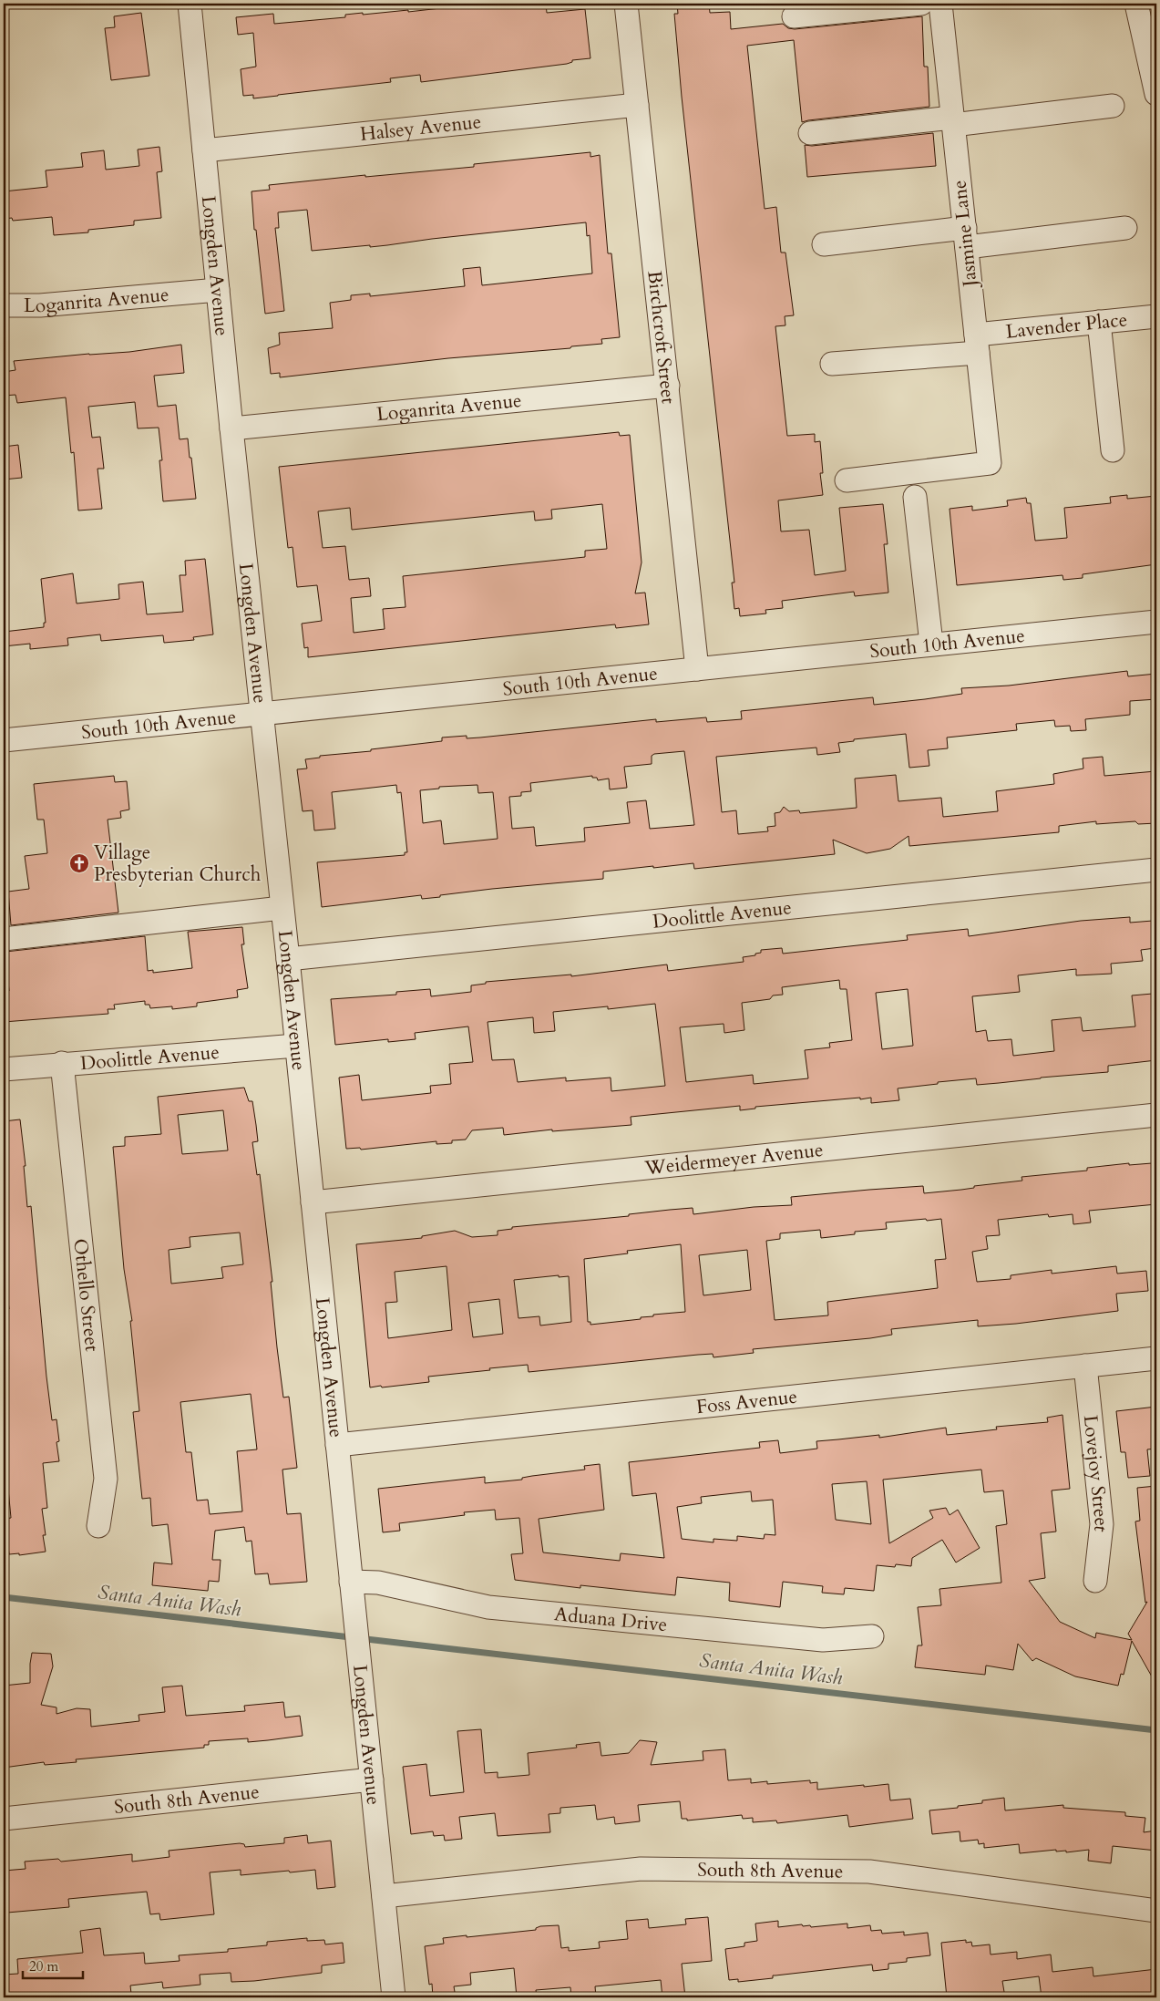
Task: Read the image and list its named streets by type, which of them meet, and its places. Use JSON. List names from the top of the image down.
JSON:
{
  "streets": {
    "street": [
      "Halsey Avenue",
      "Jasmine Lane",
      "Longden Avenue",
      "Loganrita Avenue",
      "Lavender Place",
      "Birchcroft Street",
      "South 10th Avenue",
      "Doolittle Avenue",
      "Weidermeyer Avenue",
      "Othello Street",
      "Foss Avenue",
      "Lovejoy Street",
      "Aduana Drive",
      "South 8th Avenue"
    ]
  },
  "crossings": [
    ["Halsey Avenue", "Longden Avenue"],
    ["Halsey Avenue", "Birchcroft Street"],
    ["Jasmine Lane", "Lavender Place"],
    ["Longden Avenue", "Loganrita Avenue"],
    ["Longden Avenue", "South 10th Avenue"],
    ["Longden Avenue", "Doolittle Avenue"],
    ["Longden Avenue", "Weidermeyer Avenue"],
    ["Longden Avenue", "Foss Avenue"],
    ["Longden Avenue", "Aduana Drive"],
    ["Longden Avenue", "South 8th Avenue"],
    ["Loganrita Avenue", "Birchcroft Street"],
    ["Birchcroft Street", "South 10th Avenue"],
    ["Doolittle Avenue", "Othello Street"],
    ["Foss Avenue", "Lovejoy Street"]
  ],
  "water": ["Santa Anita Wash"],
  "places": {
    "church": ["Village Presbyterian Church"]
  },
  "scale_bar": "20 m"
}
